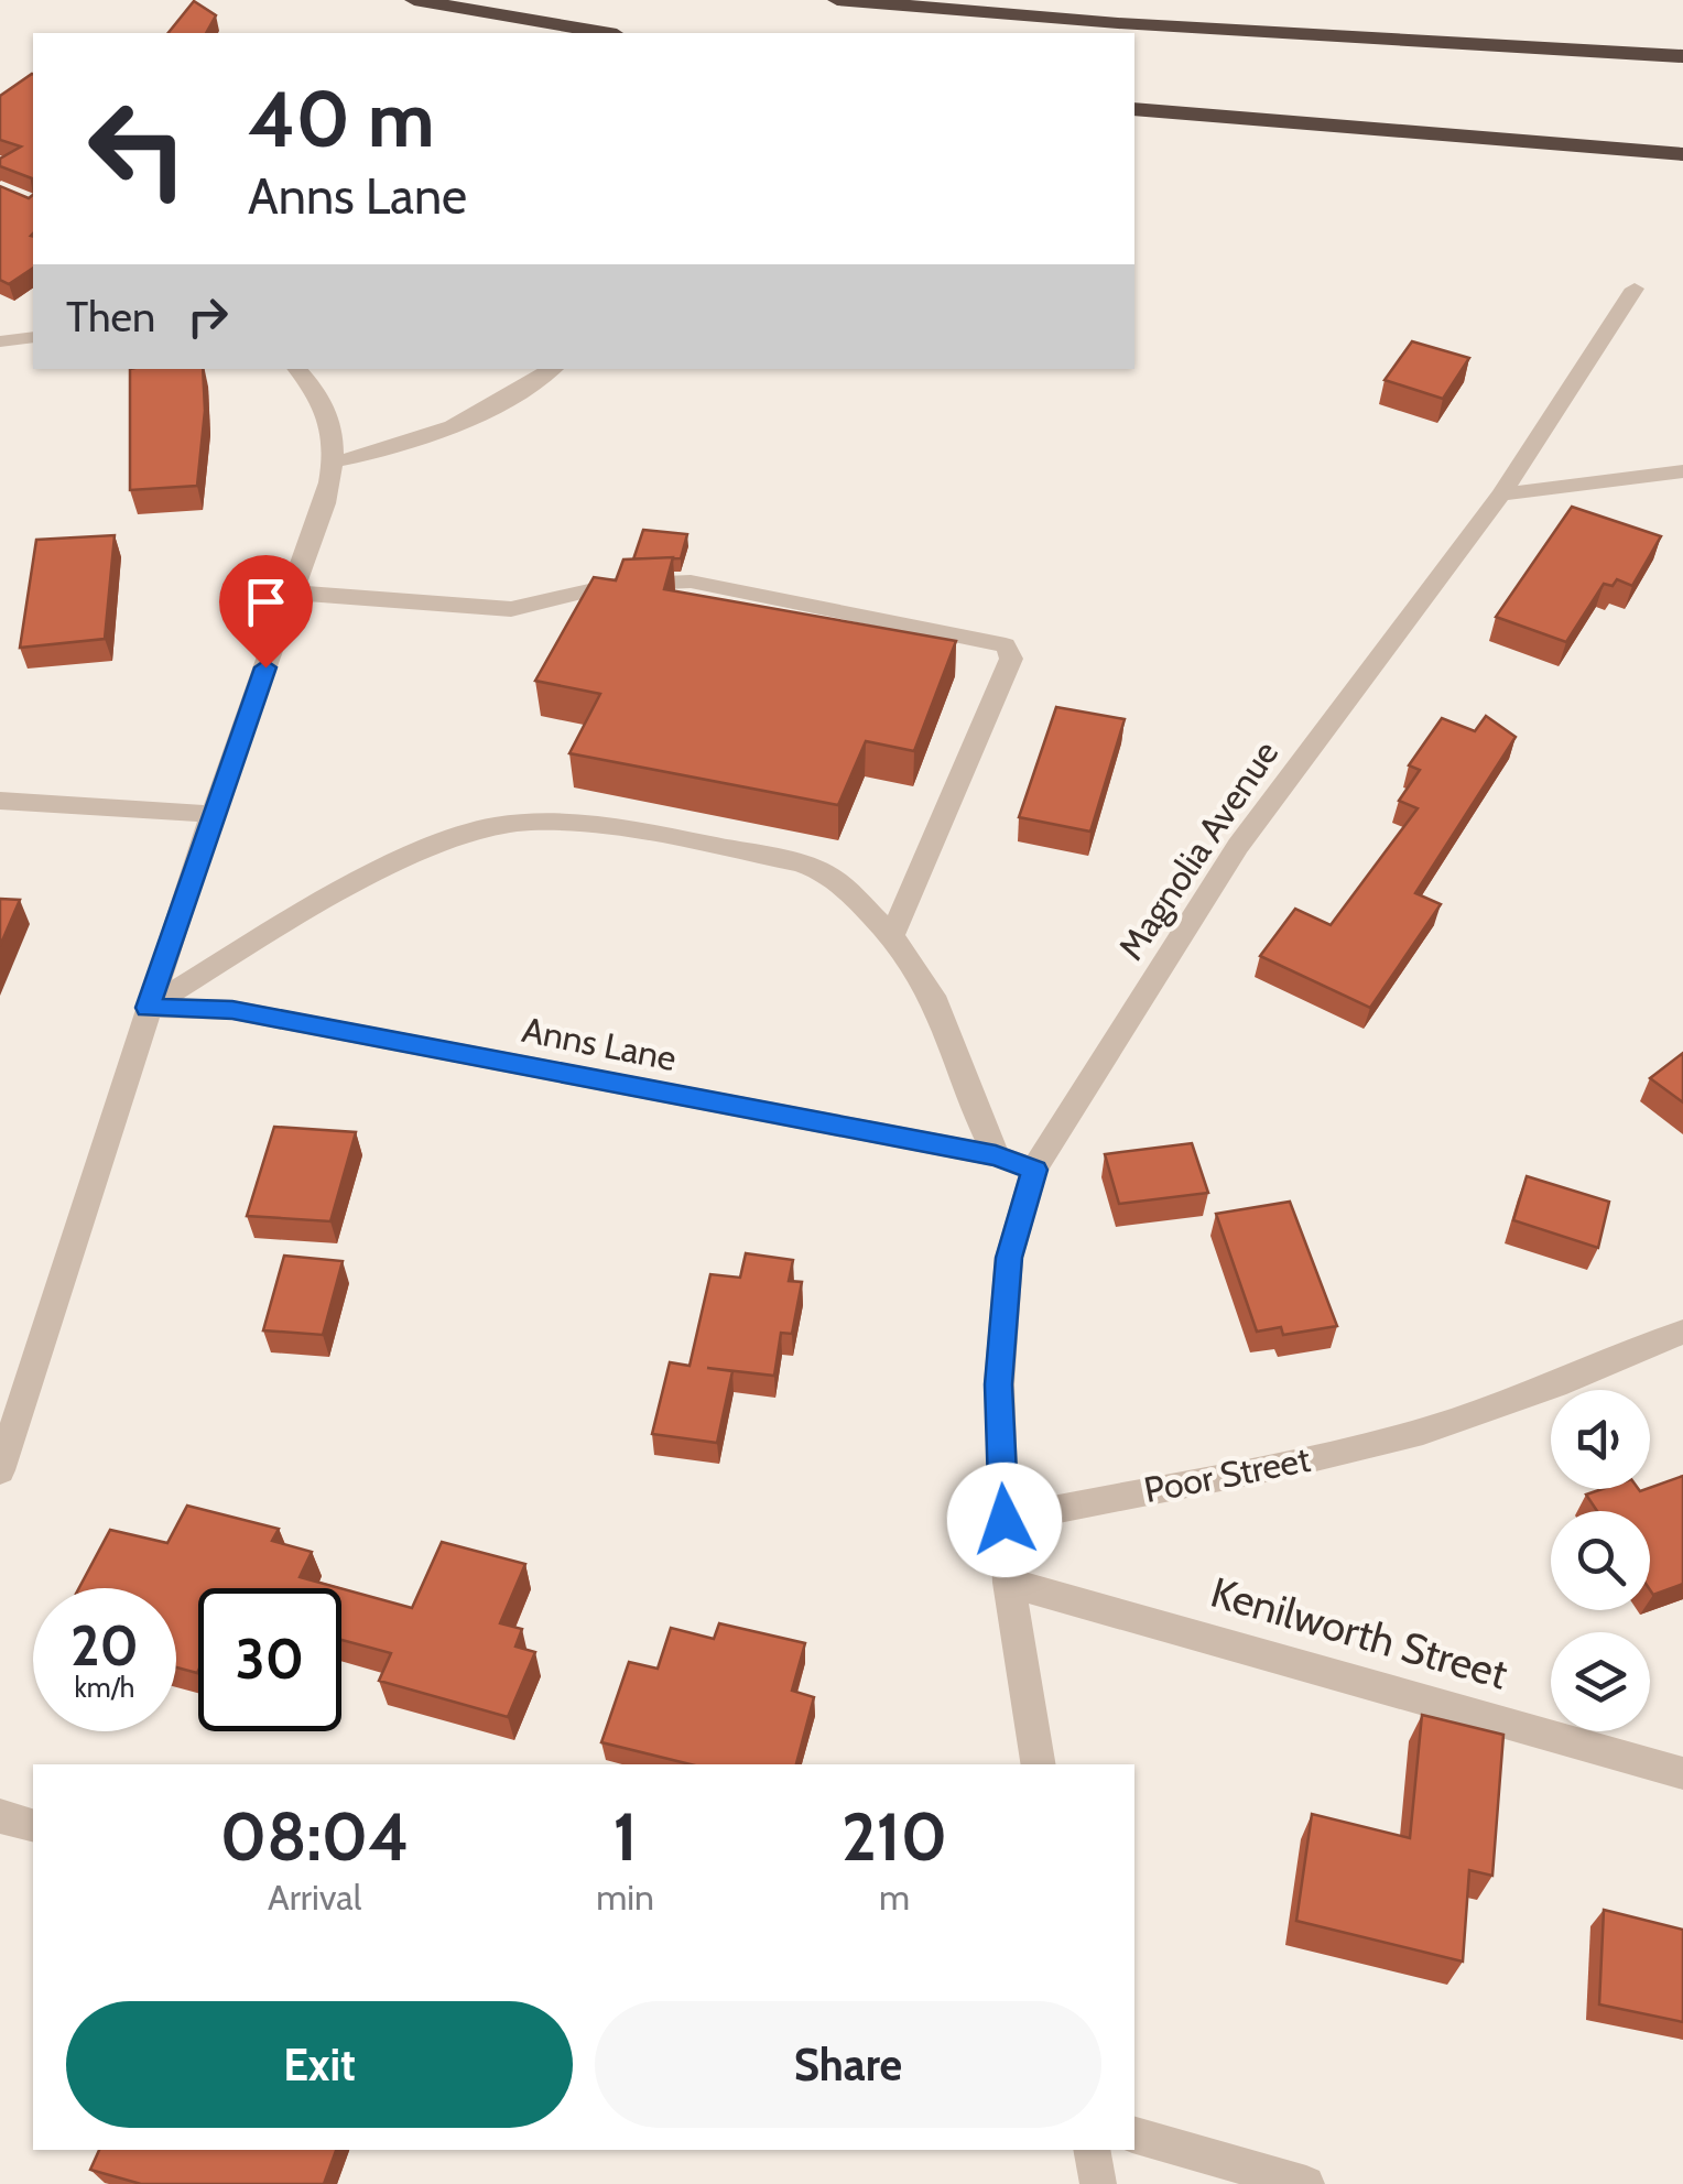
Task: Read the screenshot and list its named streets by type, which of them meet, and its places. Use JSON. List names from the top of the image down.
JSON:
{
  "streets": {
    "street": [
      "Magnolia Avenue",
      "Anns Lane",
      "Poor Street",
      "Kenilworth Street"
    ]
  },
  "crossings": [
    ["Magnolia Avenue", "Anns Lane"],
    ["Magnolia Avenue", "Poor Street"]
  ],
  "page": {
    "turn": ["40 m", "Anns Lane"],
    "then": "Then",
    "speed": "20 km/h",
    "limit": "30",
    "eta": [
      "08:04",
      "Arrival",
      "1",
      "min",
      "210",
      "m"
    ],
    "buttons": ["Exit", "Share"]
  }
}
